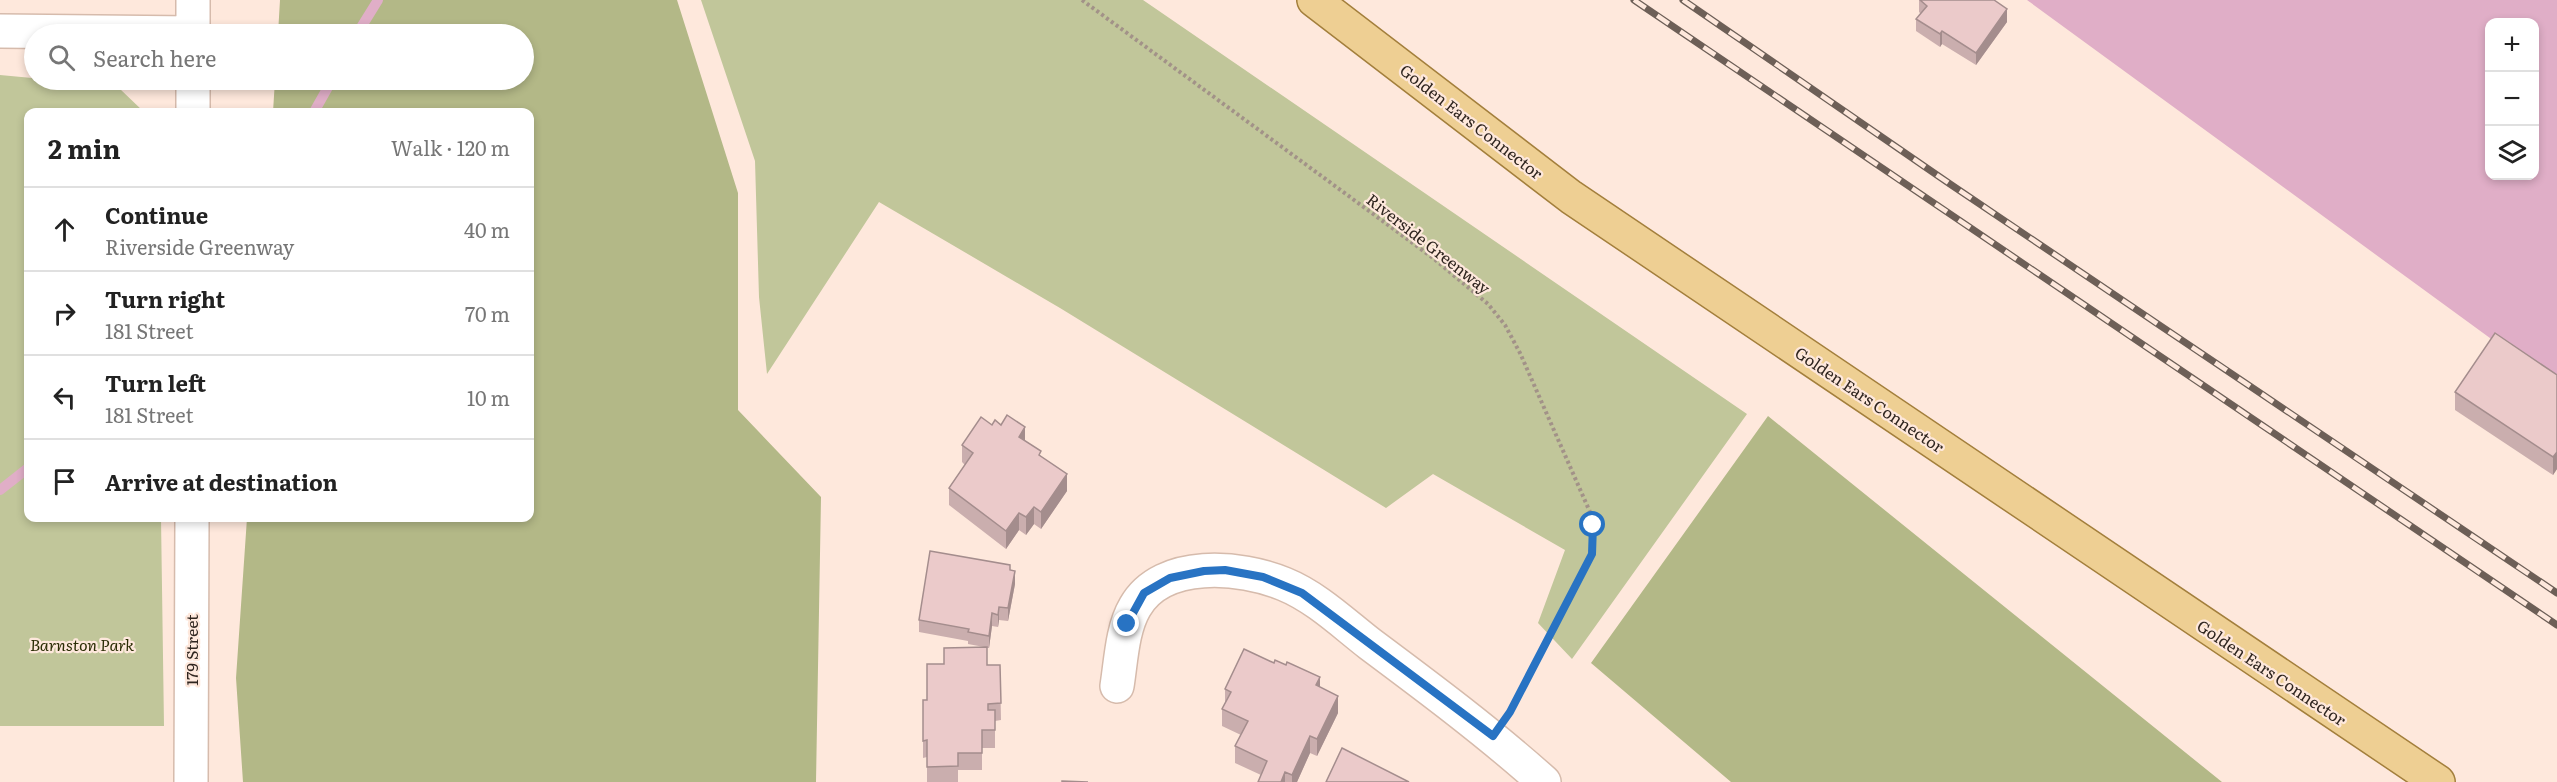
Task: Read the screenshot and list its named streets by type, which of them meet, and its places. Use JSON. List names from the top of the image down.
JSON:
{
  "streets": {
    "main road": ["Golden Ears Connector"],
    "street": ["179 Street"],
    "path": ["Riverside Greenway"]
  },
  "parks": ["Barnston Park"],
  "page": {
    "map_buttons": ["+", "−"],
    "search": "Search here",
    "heading": ["2 min", "Walk · 120 m"],
    "list": [
      ["Continue", "Riverside Greenway", "40 m"],
      ["Turn right", "181 Street", "70 m"],
      ["Turn left", "181 Street", "10 m"],
      "Arrive at destination"
    ]
  }
}
